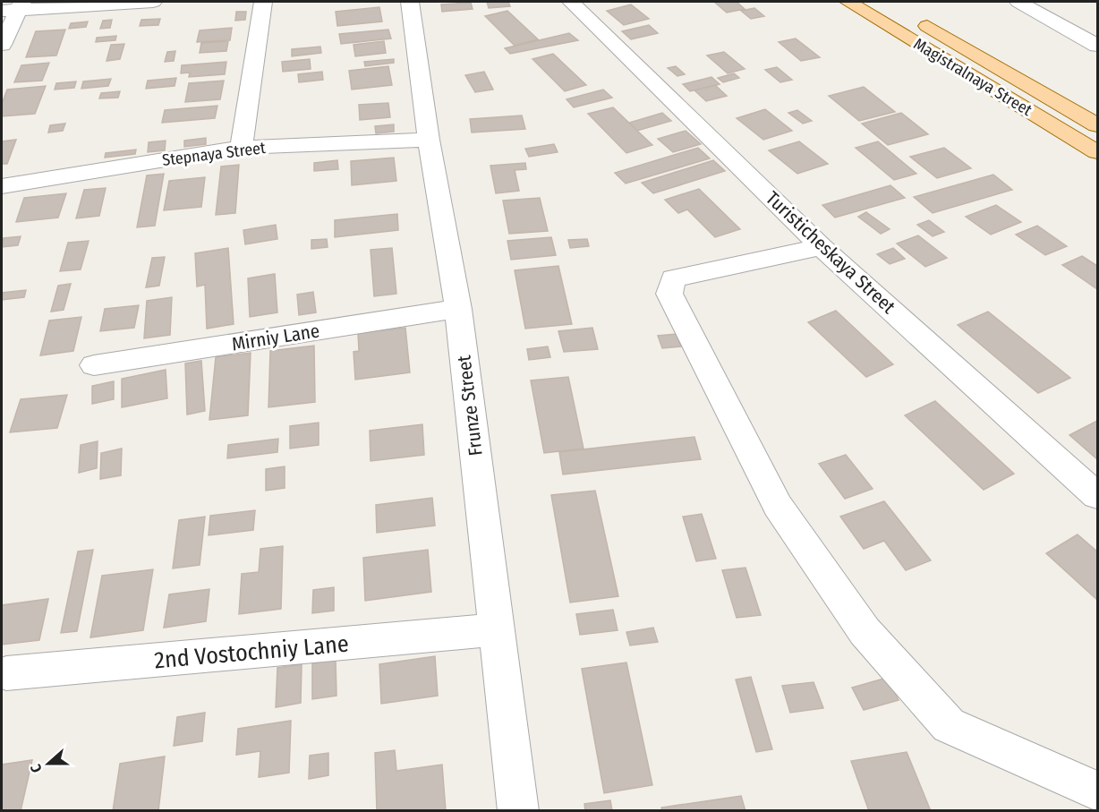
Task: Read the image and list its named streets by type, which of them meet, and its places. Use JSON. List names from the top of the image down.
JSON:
{
  "streets": {
    "main road": ["Magistralnaya Street"],
    "street": [
      "Stepnaya Street",
      "Turisticheskaya Street",
      "Mirniy Lane",
      "Frunze Street",
      "2nd Vostochniy Lane"
    ]
  },
  "crossings": [
    ["Stepnaya Street", "Frunze Street"],
    ["Mirniy Lane", "Frunze Street"],
    ["Frunze Street", "2nd Vostochniy Lane"]
  ],
  "north": "left"
}
